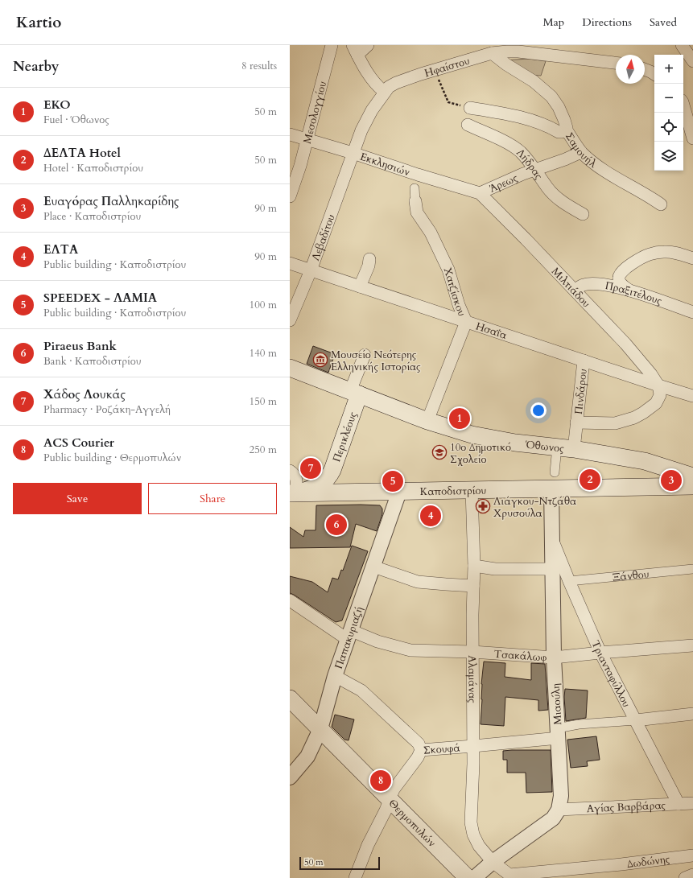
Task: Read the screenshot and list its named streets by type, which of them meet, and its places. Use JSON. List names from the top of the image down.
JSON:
{
  "streets": {
    "main road": [
      "Περικλέους",
      "Όθωνος",
      "Καποδιστρίου",
      "Θερμοπυλών"
    ],
    "street": [
      "Ηφαίστου",
      "Μεσολογγίου",
      "Σαμουήλ",
      "Εκκλησιών",
      "Λήδρας",
      "Άρεως",
      "Λεβαδίτου",
      "Μιλτιάδου",
      "Χατζίσκου",
      "Πραξιτέλους",
      "Ησαΐα",
      "Πινδάρου",
      "Ξάνθου",
      "Παπακυριαζή",
      "Τσακάλωφ",
      "Τριανταφύλλου",
      "Αλαμάνας",
      "Μιαούλη",
      "Σκουφά",
      "Αγίας Βαρβάρας",
      "Δωδώνης"
    ]
  },
  "crossings": [
    ["Ηφαίστου", "Σαμουήλ"],
    ["Ηφαίστου", "Εκκλησιών"],
    ["Ηφαίστου", "Λεβαδίτου"],
    ["Μεσολογγίου", "Εκκλησιών"],
    ["Σαμουήλ", "Άρεως"],
    ["Εκκλησιών", "Άρεως"],
    ["Εκκλησιών", "Λεβαδίτου"],
    ["Εκκλησιών", "Μιλτιάδου"],
    ["Λήδρας", "Άρεως"],
    ["Άρεως", "Μιλτιάδου"],
    ["Λεβαδίτου", "Ησαΐα"],
    ["Μιλτιάδου", "Πραξιτέλους"],
    ["Μιλτιάδου", "Ησαΐα"],
    ["Χατζίσκου", "Ησαΐα"],
    ["Χατζίσκου", "Όθωνος"],
    ["Ησαΐα", "Πινδάρου"],
    ["Πινδάρου", "Όθωνος"],
    ["Περικλέους", "Όθωνος"],
    ["Περικλέους", "Καποδιστρίου"],
    ["Καποδιστρίου", "Παπακυριαζή"],
    ["Καποδιστρίου", "Αλαμάνας"],
    ["Καποδιστρίου", "Μιαούλη"],
    ["Ξάνθου", "Τριανταφύλλου"],
    ["Παπακυριαζή", "Τσακάλωφ"],
    ["Παπακυριαζή", "Σκουφά"],
    ["Παπακυριαζή", "Θερμοπυλών"],
    ["Τσακάλωφ", "Τριανταφύλλου"],
    ["Τσακάλωφ", "Αλαμάνας"],
    ["Τσακάλωφ", "Μιαούλη"],
    ["Τριανταφύλλου", "Μιαούλη"],
    ["Τριανταφύλλου", "Σκουφά"],
    ["Τριανταφύλλου", "Αγίας Βαρβάρας"],
    ["Αλαμάνας", "Σκουφά"],
    ["Αλαμάνας", "Δωδώνης"],
    ["Μιαούλη", "Σκουφά"],
    ["Μιαούλη", "Αγίας Βαρβάρας"]
  ],
  "places": {
    "museum": ["Μουσείο Νεότερης Ελληνικής Ιστορίας"],
    "school or university": ["10ο Δημοτικό Σχολείο"],
    "pharmacy": ["Λιάγκου-Ντζάθα Χρυσούλα"]
  },
  "scale_bar": "50 m",
  "north": "top",
  "page": {
    "header": "Kartio",
    "nav": ["Map", "Directions", "Saved"],
    "heading": ["Nearby", "8 results"],
    "map_buttons": ["+", "−"],
    "list": [
      {
        "mark": "1",
        "name": "EKO",
        "note": "Fuel · Όθωνος",
        "value": "50 m"
      },
      {
        "mark": "2",
        "name": "ΔΕΛΤΑ Hotel",
        "note": "Hotel · Καποδιστρίου",
        "value": "50 m"
      },
      {
        "mark": "3",
        "name": "Ευαγόρας Παλληκαρίδης",
        "note": "Place · Καποδιστρίου",
        "value": "90 m"
      },
      {
        "mark": "4",
        "name": "ΕΛΤΑ",
        "note": "Public building · Καποδιστρίου",
        "value": "90 m"
      },
      {
        "mark": "5",
        "name": "SPEEDEX - ΛΑΜΙΑ",
        "note": "Public building · Καποδιστρίου",
        "value": "100 m"
      },
      {
        "mark": "6",
        "name": "Piraeus Bank",
        "note": "Bank · Καποδιστρίου",
        "value": "140 m"
      },
      {
        "mark": "7",
        "name": "Χάδος Λουκάς",
        "note": "Pharmacy · Ροζάκη-Αγγελή",
        "value": "150 m"
      },
      {
        "mark": "8",
        "name": "ACS Courier",
        "note": "Public building · Θερμοπυλών",
        "value": "250 m"
      }
    ],
    "pins": [
      "1",
      "7",
      "2",
      "3",
      "5",
      "4",
      "6",
      "8"
    ],
    "buttons": ["Save", "Share"],
    "scale": "50 m"
  }
}
